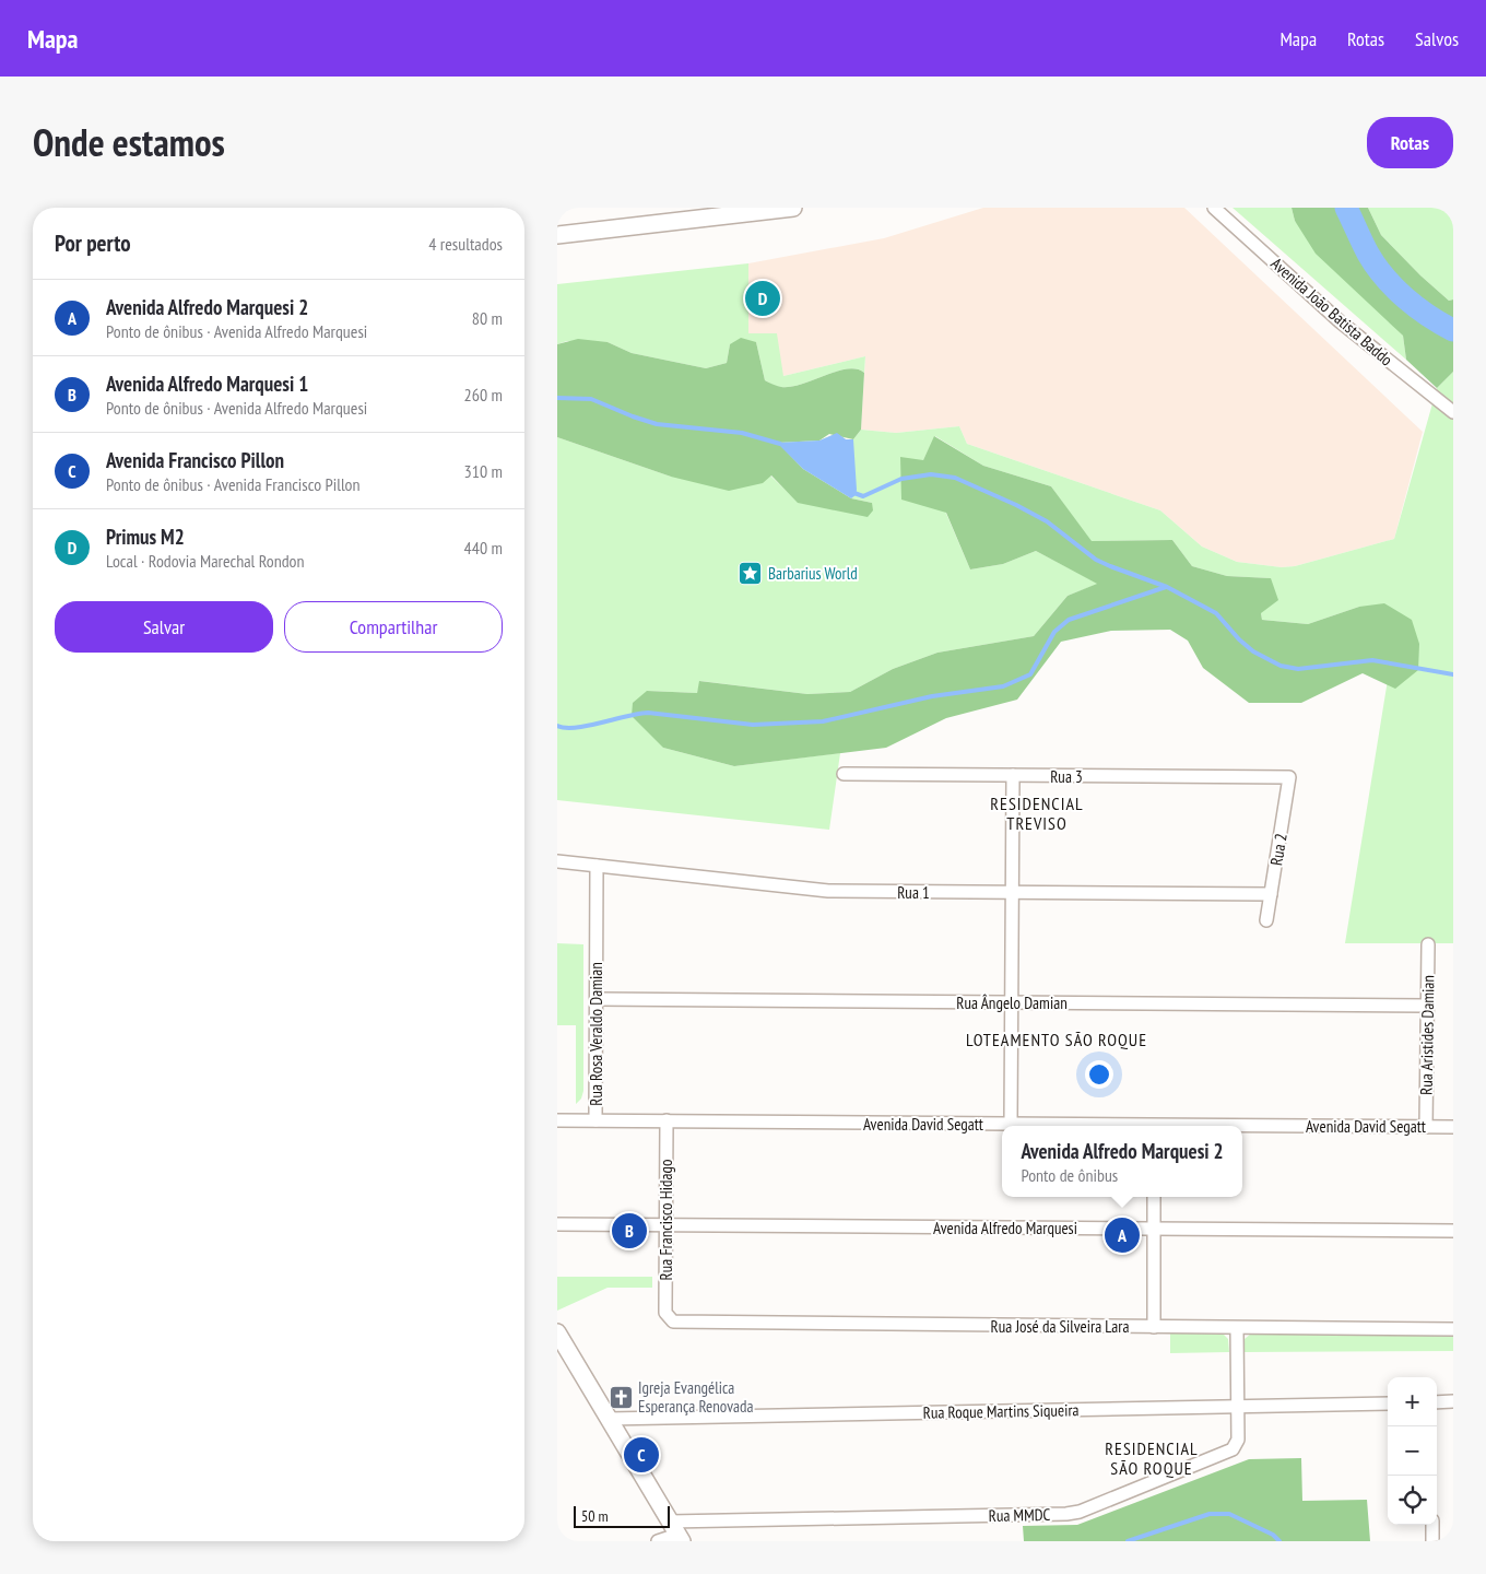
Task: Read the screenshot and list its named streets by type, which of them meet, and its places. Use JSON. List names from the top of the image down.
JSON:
{
  "streets": {
    "street": [
      "Avenida João Batista Baddo",
      "Rua 3",
      "Rua 2",
      "Rua 1",
      "Rua Ângelo Damian",
      "Rua Rosa Veraldo Damian",
      "Rua Aristides Damian",
      "Avenida David Segatt",
      "Rua Francisco Hidago",
      "Avenida Alfredo Marquesi",
      "Rua José da Silveira Lara",
      "Rua Roque Martins Siqueira",
      "Rua MMDC"
    ]
  },
  "crossings": [
    ["Rua 3", "Rua 2"],
    ["Rua 2", "Rua 1"],
    ["Rua 1", "Rua Rosa Veraldo Damian"],
    ["Rua Ângelo Damian", "Rua Rosa Veraldo Damian"],
    ["Rua Ângelo Damian", "Rua Aristides Damian"],
    ["Rua Rosa Veraldo Damian", "Avenida David Segatt"],
    ["Rua Aristides Damian", "Avenida David Segatt"],
    ["Avenida David Segatt", "Rua Francisco Hidago"],
    ["Rua Francisco Hidago", "Avenida Alfredo Marquesi"],
    ["Rua Francisco Hidago", "Rua José da Silveira Lara"],
    ["Rua José da Silveira Lara", "Rua MMDC"],
    ["Rua Roque Martins Siqueira", "Rua MMDC"]
  ],
  "districts": ["RESIDENCIAL TREVISO", "LOTEAMENTO SÃO ROQUE", "RESIDENCIAL SÃO ROQUE"],
  "places": {
    "place": ["Barbarius World"],
    "church": ["Igreja Evangélica Esperança Renovada"]
  },
  "scale_bar": "50 m",
  "page": {
    "header": "Mapa",
    "nav": ["Mapa", "Rotas", "Salvos"],
    "title": "Onde estamos",
    "buttons": [
      "Rotas",
      ["Salvar", "Compartilhar"]
    ],
    "heading": ["Por perto", "4 resultados"],
    "list": [
      {
        "mark": "A",
        "name": "Avenida Alfredo Marquesi 2",
        "note": "Ponto de ônibus · Avenida Alfredo Marquesi",
        "value": "80 m"
      },
      {
        "mark": "B",
        "name": "Avenida Alfredo Marquesi 1",
        "note": "Ponto de ônibus · Avenida Alfredo Marquesi",
        "value": "260 m"
      },
      {
        "mark": "C",
        "name": "Avenida Francisco Pillon",
        "note": "Ponto de ônibus · Avenida Francisco Pillon",
        "value": "310 m"
      },
      {
        "mark": "D",
        "name": "Primus M2",
        "note": "Local · Rodovia Marechal Rondon",
        "value": "440 m"
      }
    ],
    "pins": [
      "D",
      "B",
      "A",
      "C"
    ],
    "popup": ["Avenida Alfredo Marquesi 2", "Ponto de ônibus"],
    "map_buttons": ["+", "−"],
    "scale": "50 m"
  }
}
